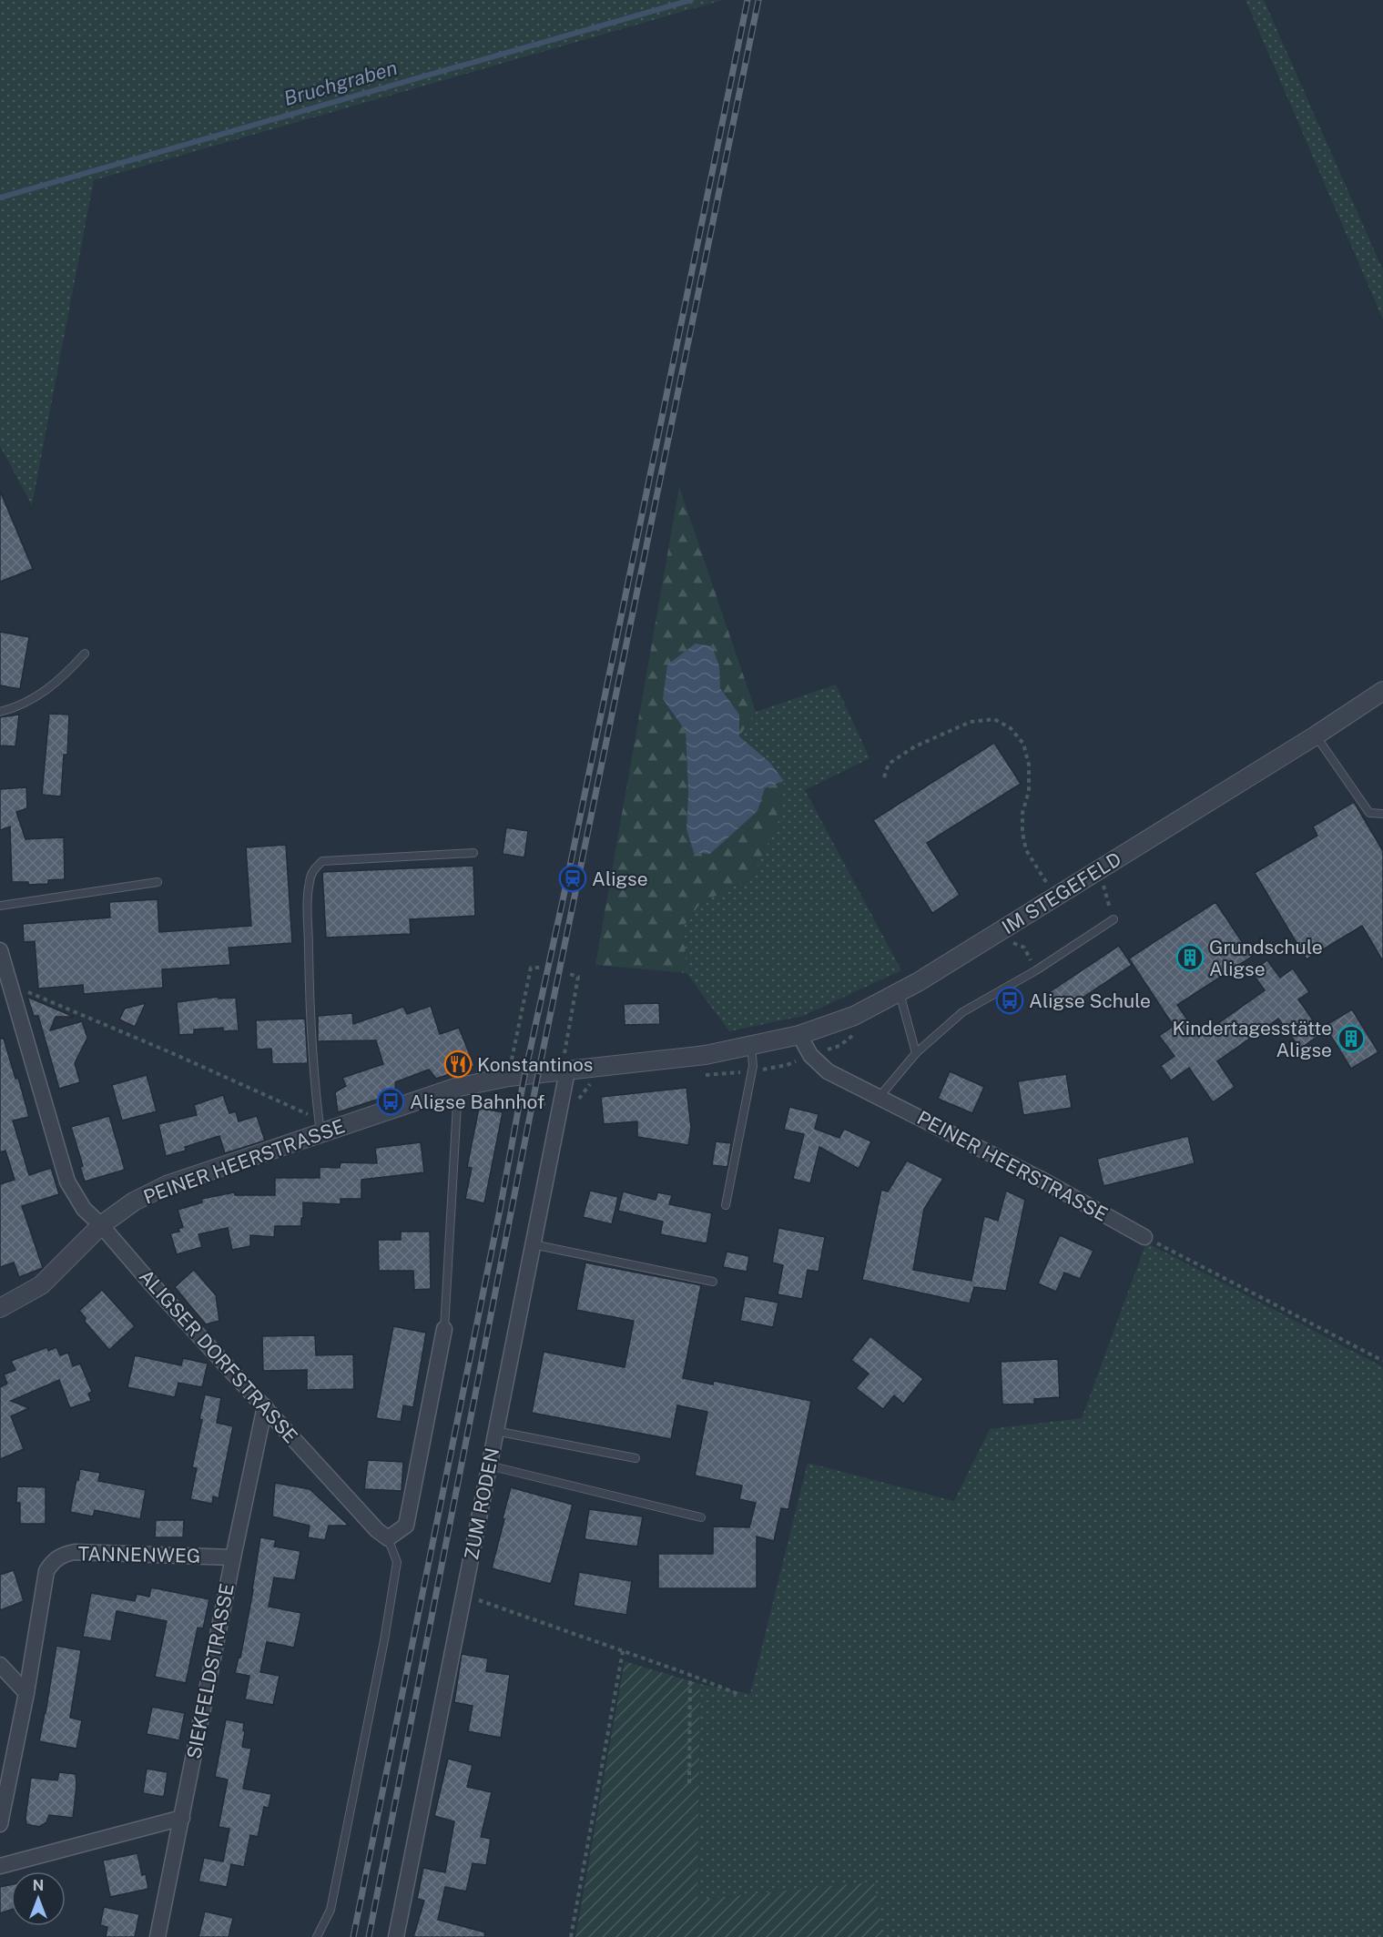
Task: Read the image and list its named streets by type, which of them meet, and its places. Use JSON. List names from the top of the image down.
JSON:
{
  "streets": {
    "street": [
      "IM STEGEFELD",
      "PEINER HEERSTRASSE",
      "ALIGSER DORFSTRASSE",
      "ZUM RODEN",
      "TANNENWEG",
      "SIEKFELDSTRASSE"
    ]
  },
  "crossings": [
    ["IM STEGEFELD", "PEINER HEERSTRASSE"],
    ["PEINER HEERSTRASSE", "ALIGSER DORFSTRASSE"],
    ["PEINER HEERSTRASSE", "ZUM RODEN"],
    ["ALIGSER DORFSTRASSE", "SIEKFELDSTRASSE"],
    ["TANNENWEG", "SIEKFELDSTRASSE"]
  ],
  "water": ["Bruchgraben"],
  "places": {
    "station": ["Aligse"],
    "building": ["Grundschule Aligse", "Kindertagesstätte Aligse"],
    "bus stop": ["Aligse Schule", "Aligse Bahnhof"],
    "restaurant": ["Konstantinos"]
  },
  "north": "top"
}
